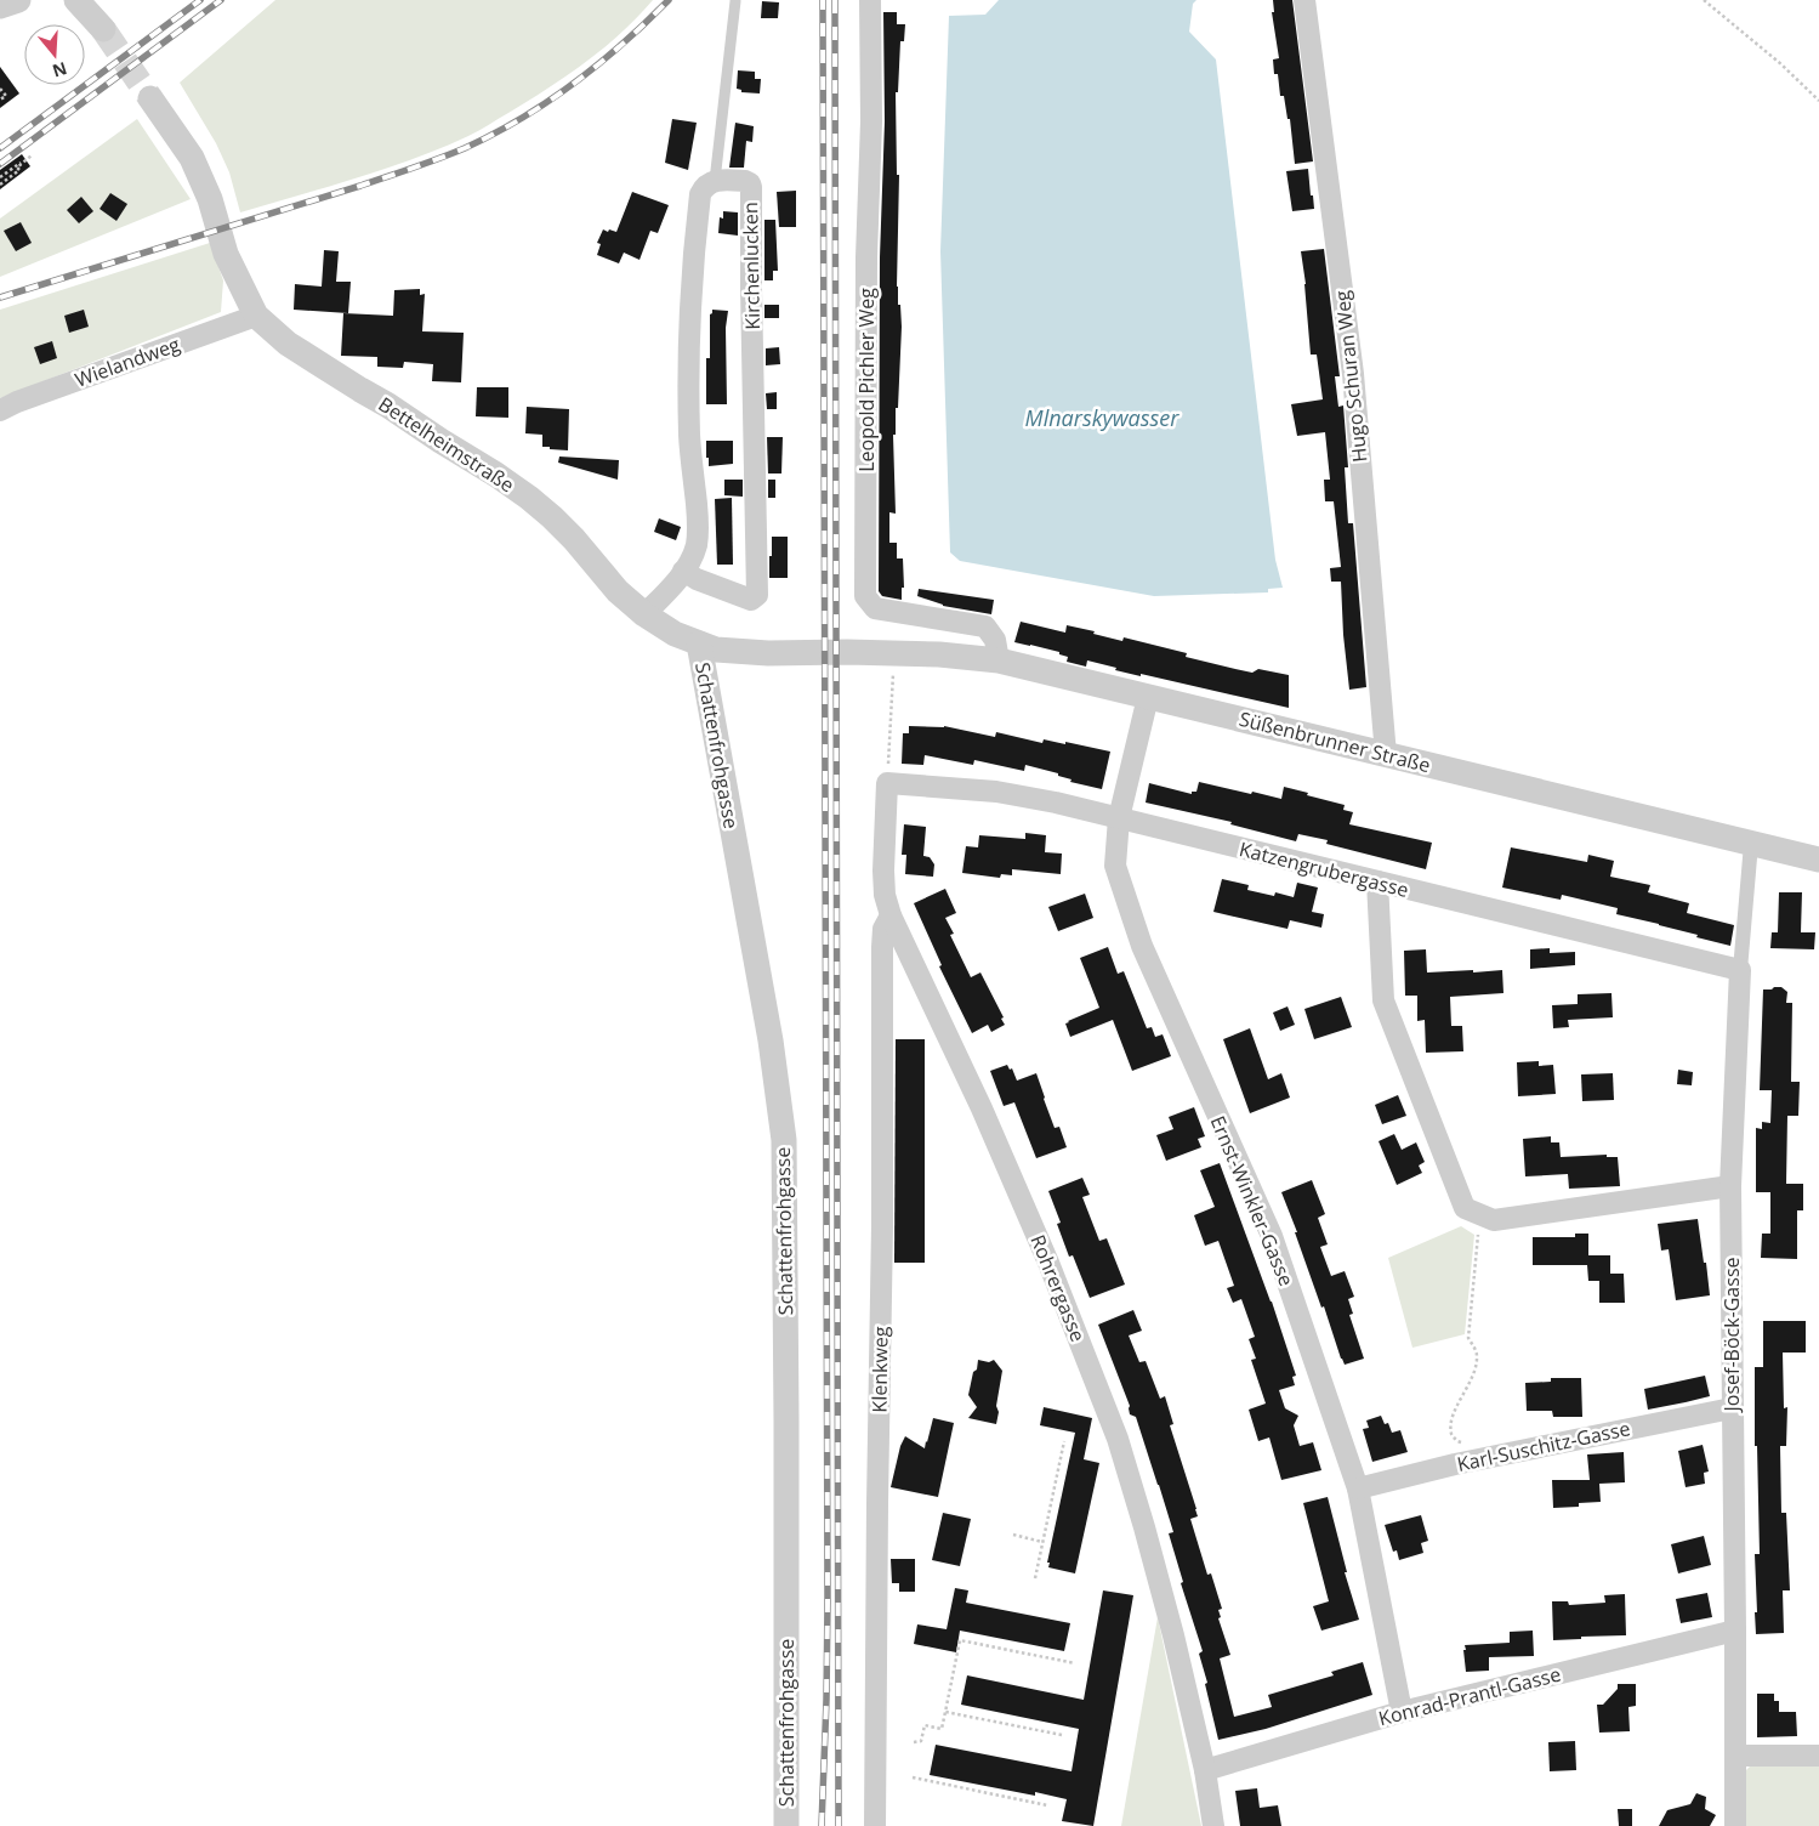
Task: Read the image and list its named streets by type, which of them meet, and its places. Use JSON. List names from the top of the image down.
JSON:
{
  "streets": {
    "street": [
      "Kirchenlucken",
      "Wielandweg",
      "Hugo Schuran Weg",
      "Leopold Pichler Weg",
      "Bettelheimstraße",
      "Süßenbrunner Straße",
      "Schattenfrohgasse",
      "Katzengrubergasse",
      "Ernst-Winkler-Gasse",
      "Rohrergasse",
      "Josef-Böck-Gasse",
      "Klenkweg",
      "Karl-Suschitz-Gasse",
      "Konrad-Prantl-Gasse"
    ]
  },
  "crossings": [
    ["Wielandweg", "Bettelheimstraße"],
    ["Hugo Schuran Weg", "Süßenbrunner Straße"],
    ["Leopold Pichler Weg", "Süßenbrunner Straße"],
    ["Bettelheimstraße", "Süßenbrunner Straße"],
    ["Bettelheimstraße", "Schattenfrohgasse"],
    ["Süßenbrunner Straße", "Ernst-Winkler-Gasse"],
    ["Süßenbrunner Straße", "Josef-Böck-Gasse"],
    ["Katzengrubergasse", "Ernst-Winkler-Gasse"],
    ["Katzengrubergasse", "Rohrergasse"],
    ["Katzengrubergasse", "Josef-Böck-Gasse"],
    ["Ernst-Winkler-Gasse", "Karl-Suschitz-Gasse"],
    ["Ernst-Winkler-Gasse", "Konrad-Prantl-Gasse"],
    ["Rohrergasse", "Klenkweg"],
    ["Rohrergasse", "Konrad-Prantl-Gasse"],
    ["Josef-Böck-Gasse", "Karl-Suschitz-Gasse"],
    ["Josef-Böck-Gasse", "Konrad-Prantl-Gasse"]
  ],
  "water": ["Mlnarskywasser"],
  "north": "bottom"
}
